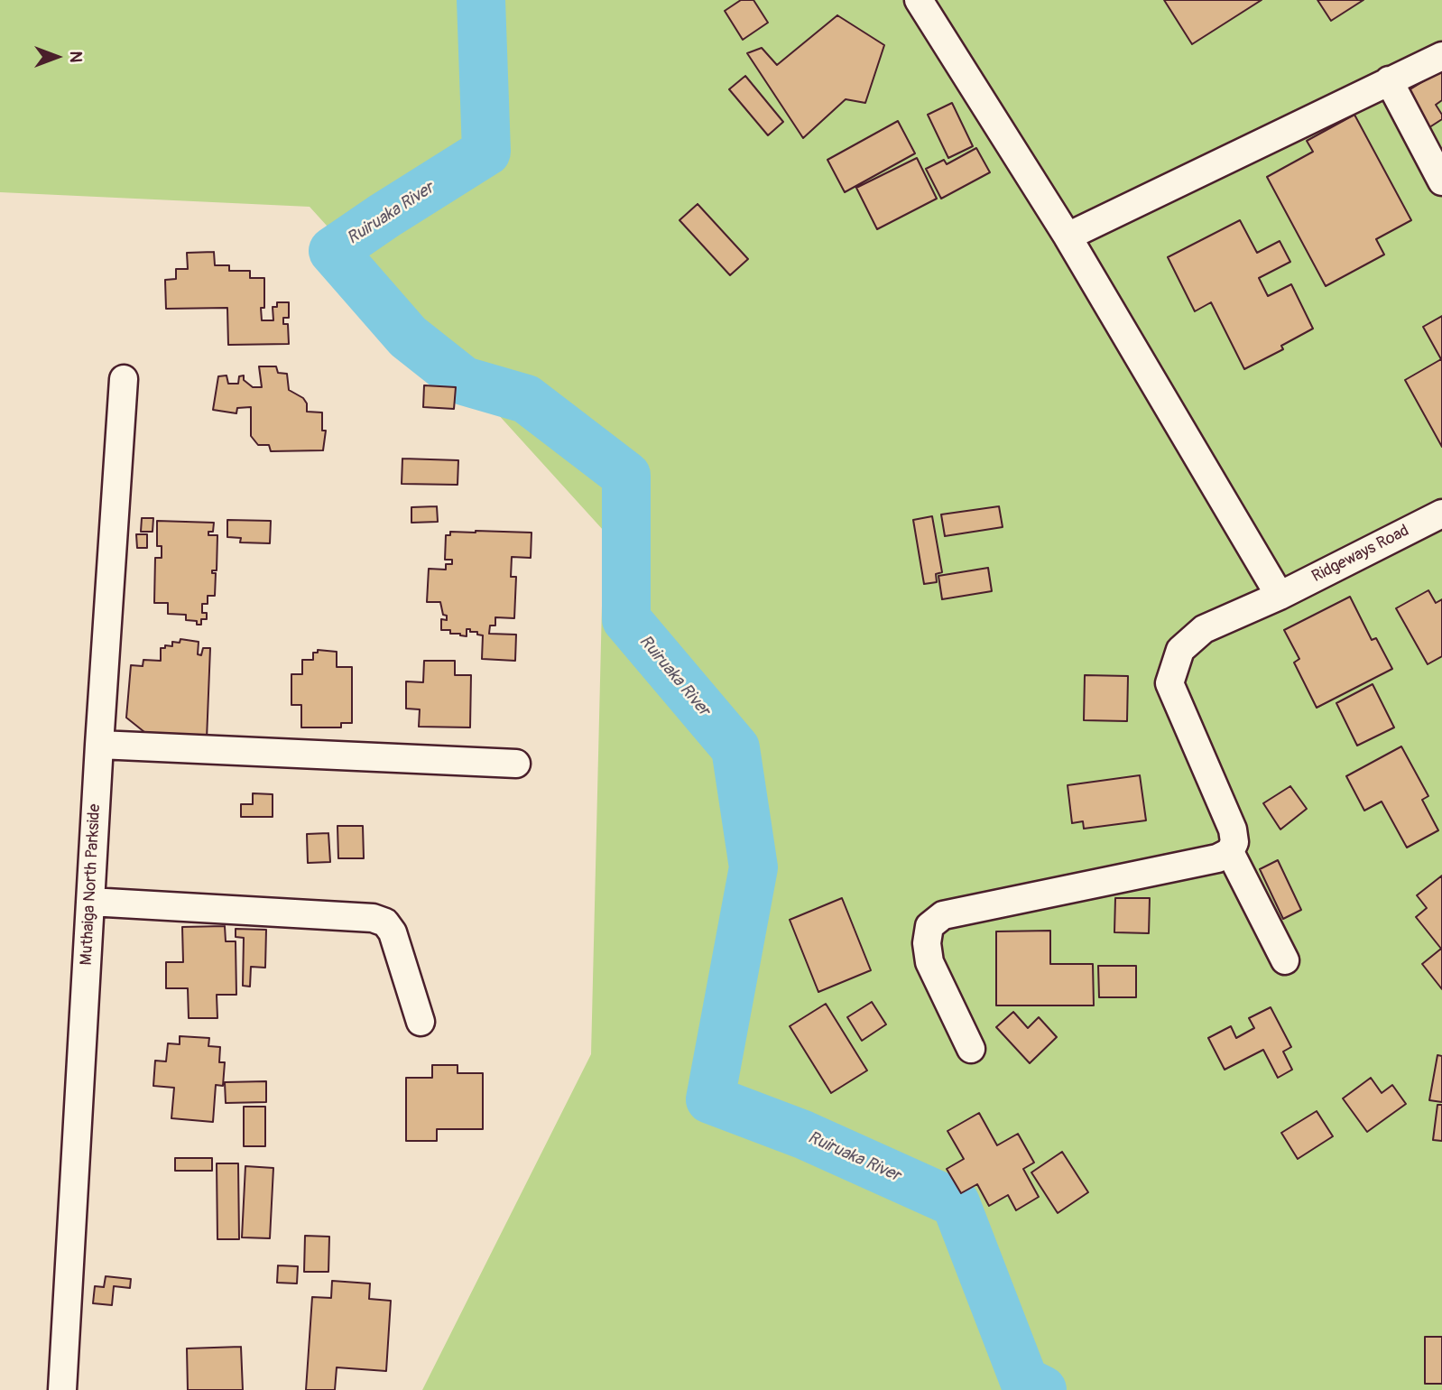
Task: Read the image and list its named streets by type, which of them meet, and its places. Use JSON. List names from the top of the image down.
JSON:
{
  "streets": {
    "street": ["Ridgeways Road", "Muthaiga North Parkside"]
  },
  "water": ["Ruiruaka River"],
  "north": "right"
}
